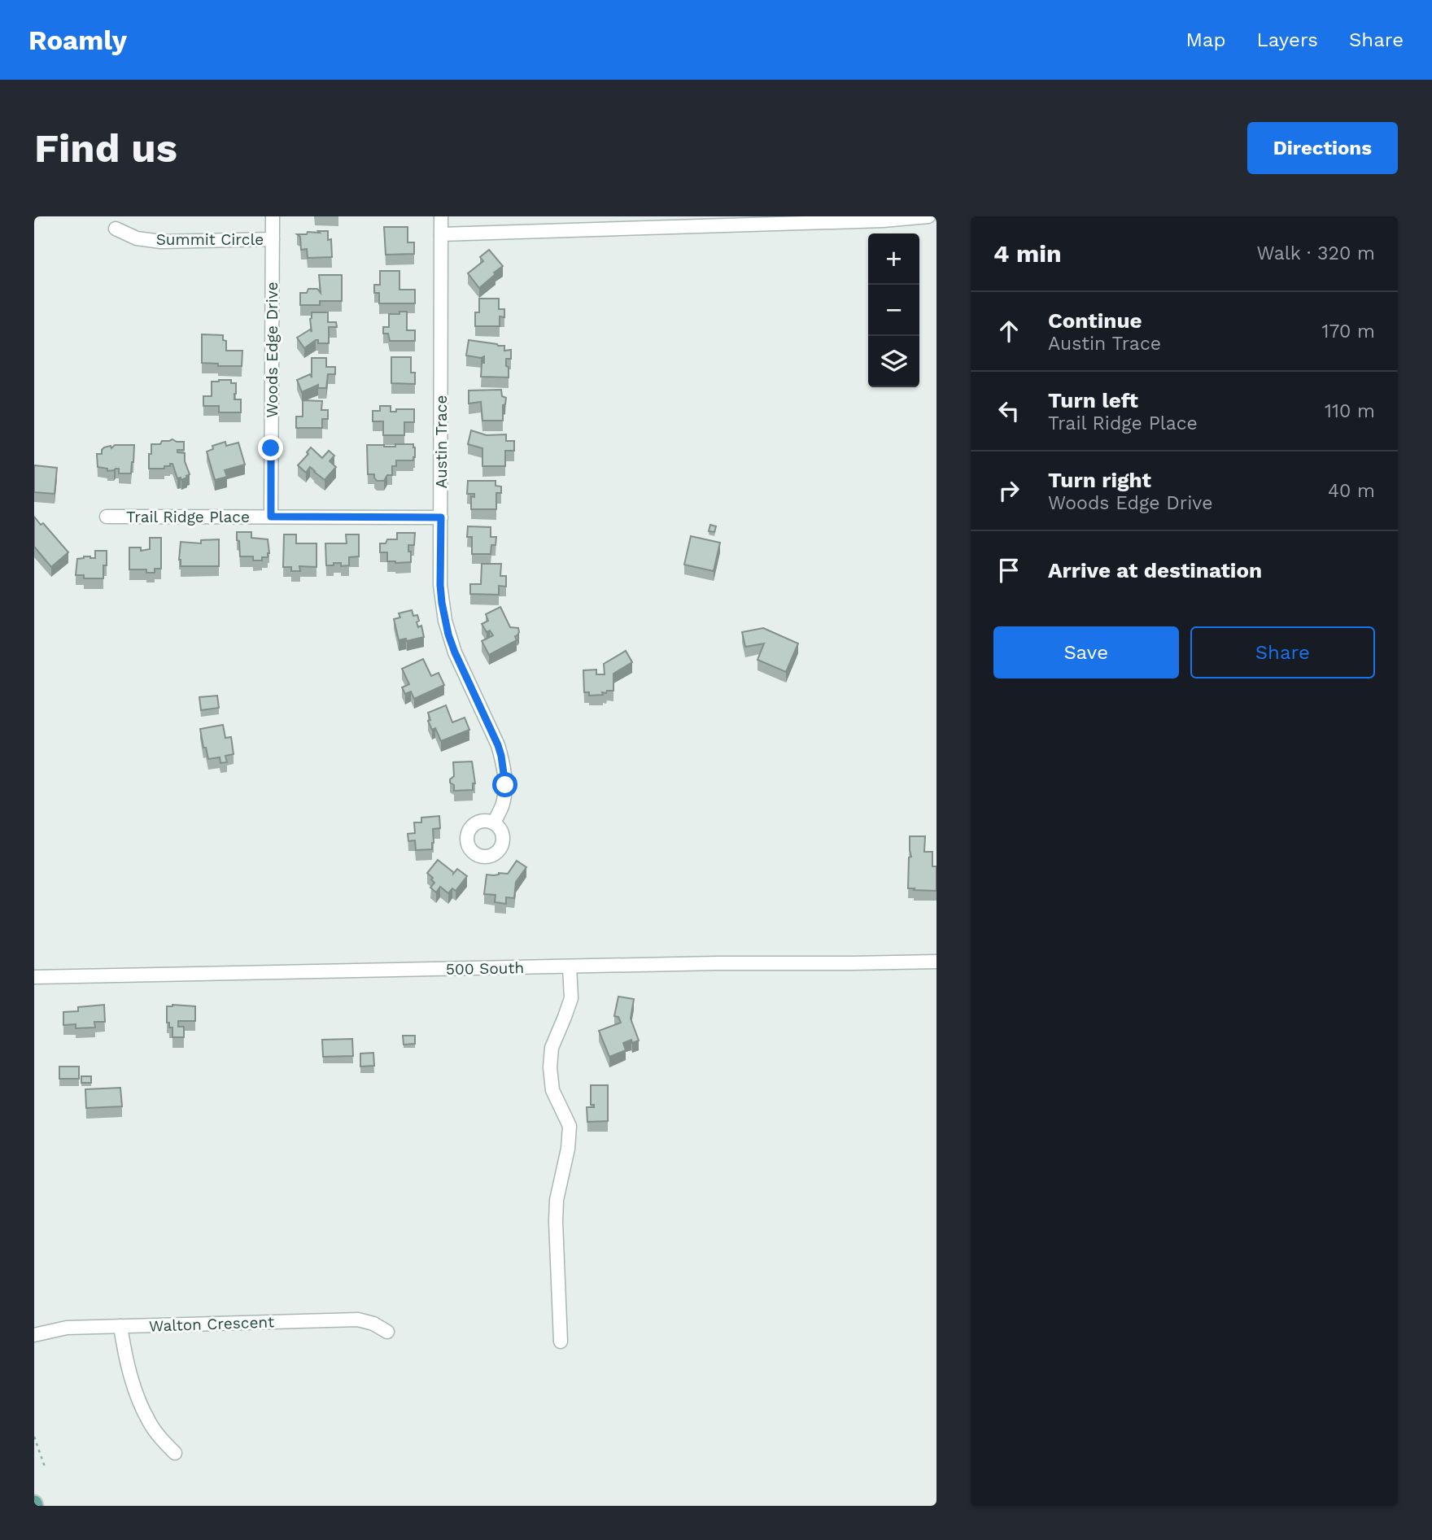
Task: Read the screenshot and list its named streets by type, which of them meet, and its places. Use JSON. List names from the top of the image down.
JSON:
{
  "streets": {
    "street": [
      "Summit Circle",
      "Woods Edge Drive",
      "Austin Trace",
      "Trail Ridge Place",
      "500 South",
      "Walton Crescent"
    ]
  },
  "crossings": [
    ["Summit Circle", "Woods Edge Drive"],
    ["Woods Edge Drive", "Trail Ridge Place"],
    ["Austin Trace", "Trail Ridge Place"]
  ],
  "page": {
    "header": "Roamly",
    "nav": ["Map", "Layers", "Share"],
    "buttons": [
      "Directions",
      ["Save", "Share"]
    ],
    "title": "Find us",
    "heading": ["4 min", "Walk · 320 m"],
    "map_buttons": ["+", "−"],
    "list": [
      ["Continue", "Austin Trace", "170 m"],
      ["Turn left", "Trail Ridge Place", "110 m"],
      ["Turn right", "Woods Edge Drive", "40 m"],
      "Arrive at destination"
    ]
  }
}
